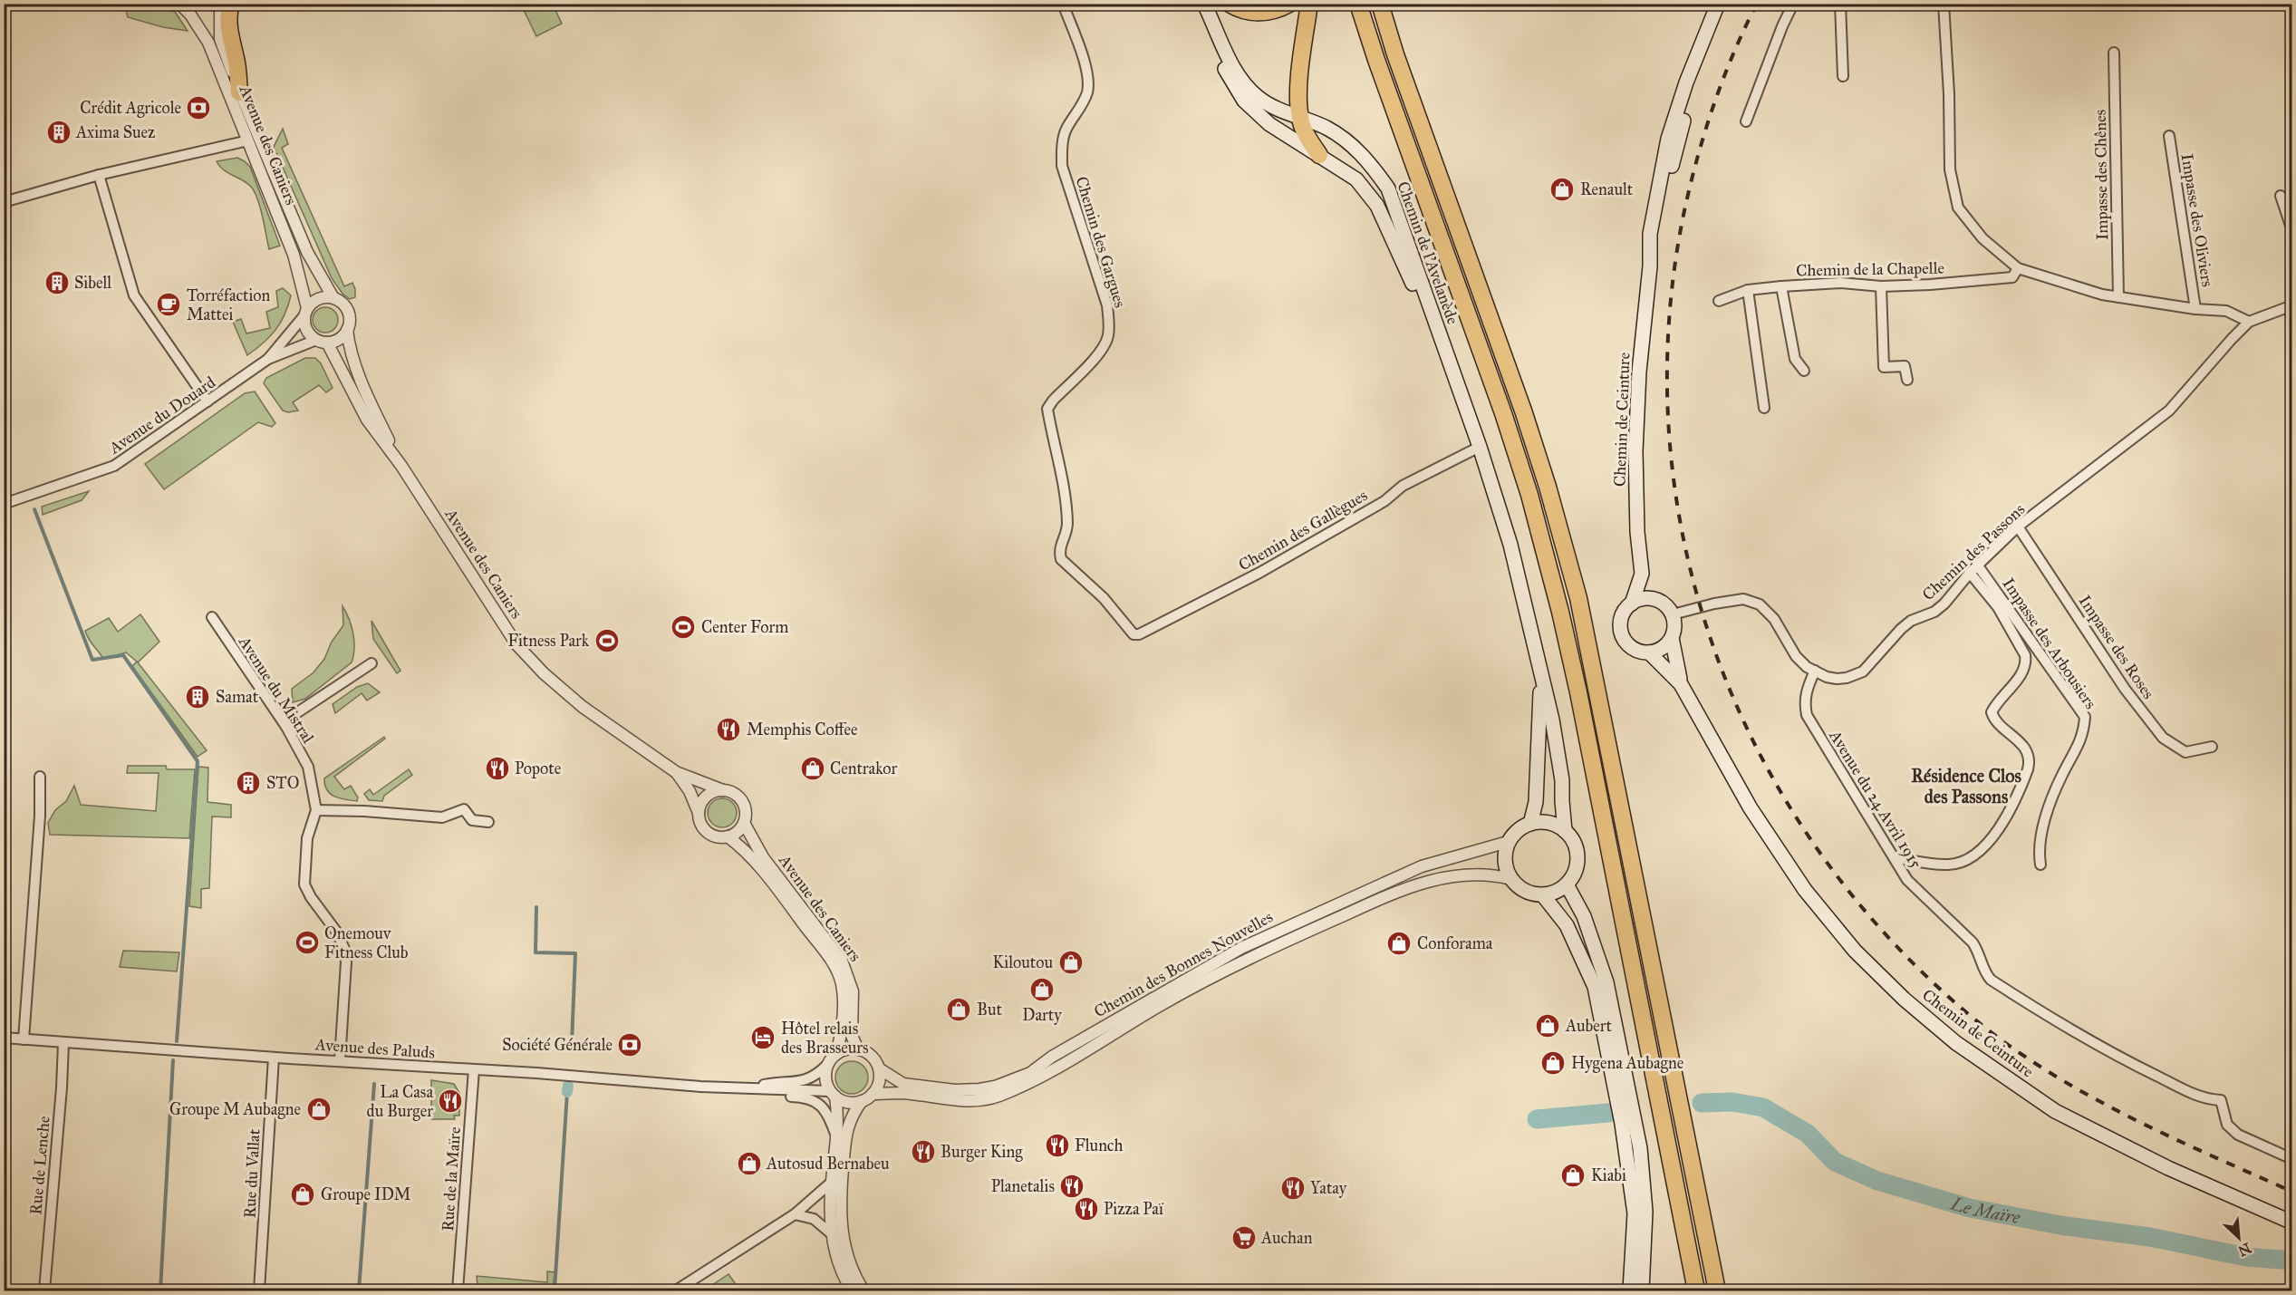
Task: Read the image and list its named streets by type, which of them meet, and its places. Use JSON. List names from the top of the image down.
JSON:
{
  "streets": {
    "main road": ["Chemin de l'Avelanède", "Chemin de Ceinture"],
    "street": [
      "Avenue des Caniers",
      "Impasse des Chênes",
      "Impasse des Oliviers",
      "Chemin des Gargues",
      "Chemin de la Chapelle",
      "Avenue du Douard",
      "Chemin des Gallègues",
      "Chemin des Passons",
      "Impasse des Arbousiers",
      "Impasse des Roses",
      "Avenue du Mistral",
      "Avenue du 24 Avril 1915",
      "Chemin des Bonnes Nouvelles",
      "Avenue des Paluds",
      "Rue de Lenche",
      "Rue du Vallat",
      "Rue de la Maïre"
    ]
  },
  "crossings": [
    ["Avenue des Caniers", "Avenue du Douard"],
    ["Avenue des Caniers", "Chemin des Bonnes Nouvelles"],
    ["Avenue des Caniers", "Avenue des Paluds"],
    ["Chemin des Gargues", "Chemin des Gallègues"],
    ["Chemin de l'Avelanède", "Chemin des Gallègues"],
    ["Chemin de Ceinture", "Chemin des Passons"],
    ["Chemin des Passons", "Impasse des Arbousiers"],
    ["Chemin des Passons", "Impasse des Roses"],
    ["Chemin des Passons", "Avenue du 24 Avril 1915"],
    ["Avenue du Mistral", "Avenue des Paluds"],
    ["Chemin des Bonnes Nouvelles", "Avenue des Paluds"],
    ["Avenue des Paluds", "Rue de Lenche"],
    ["Avenue des Paluds", "Rue du Vallat"],
    ["Avenue des Paluds", "Rue de la Maïre"]
  ],
  "districts": ["Résidence Clos des Passons"],
  "water": ["Le Maïre"],
  "places": {
    "bank": ["Crédit Agricole", "Société Générale"],
    "building": [
      "Axima Suez",
      "Sibell",
      "Samat",
      "STO"
    ],
    "shop": [
      "Renault",
      "Centrakor",
      "Conforama",
      "Kiloutou",
      "Darty",
      "But",
      "Aubert",
      "Hygena Aubagne",
      "Groupe M Aubagne",
      "Autosud Bernabeu",
      "Kiabi",
      "Groupe IDM"
    ],
    "cafe": ["Torréfaction Mattei"],
    "sports": ["Center Form", "Fitness Park", "Onemouv Fitness Club"],
    "restaurant": [
      "Memphis Coffee",
      "Popote",
      "La Casa du Burger",
      "Flunch",
      "Burger King",
      "Planetalis",
      "Yatay",
      "Pizza Paï"
    ],
    "hotel": ["Hôtel relais des Brasseurs"],
    "supermarket": ["Auchan"]
  },
  "north": "bottom right"
}
